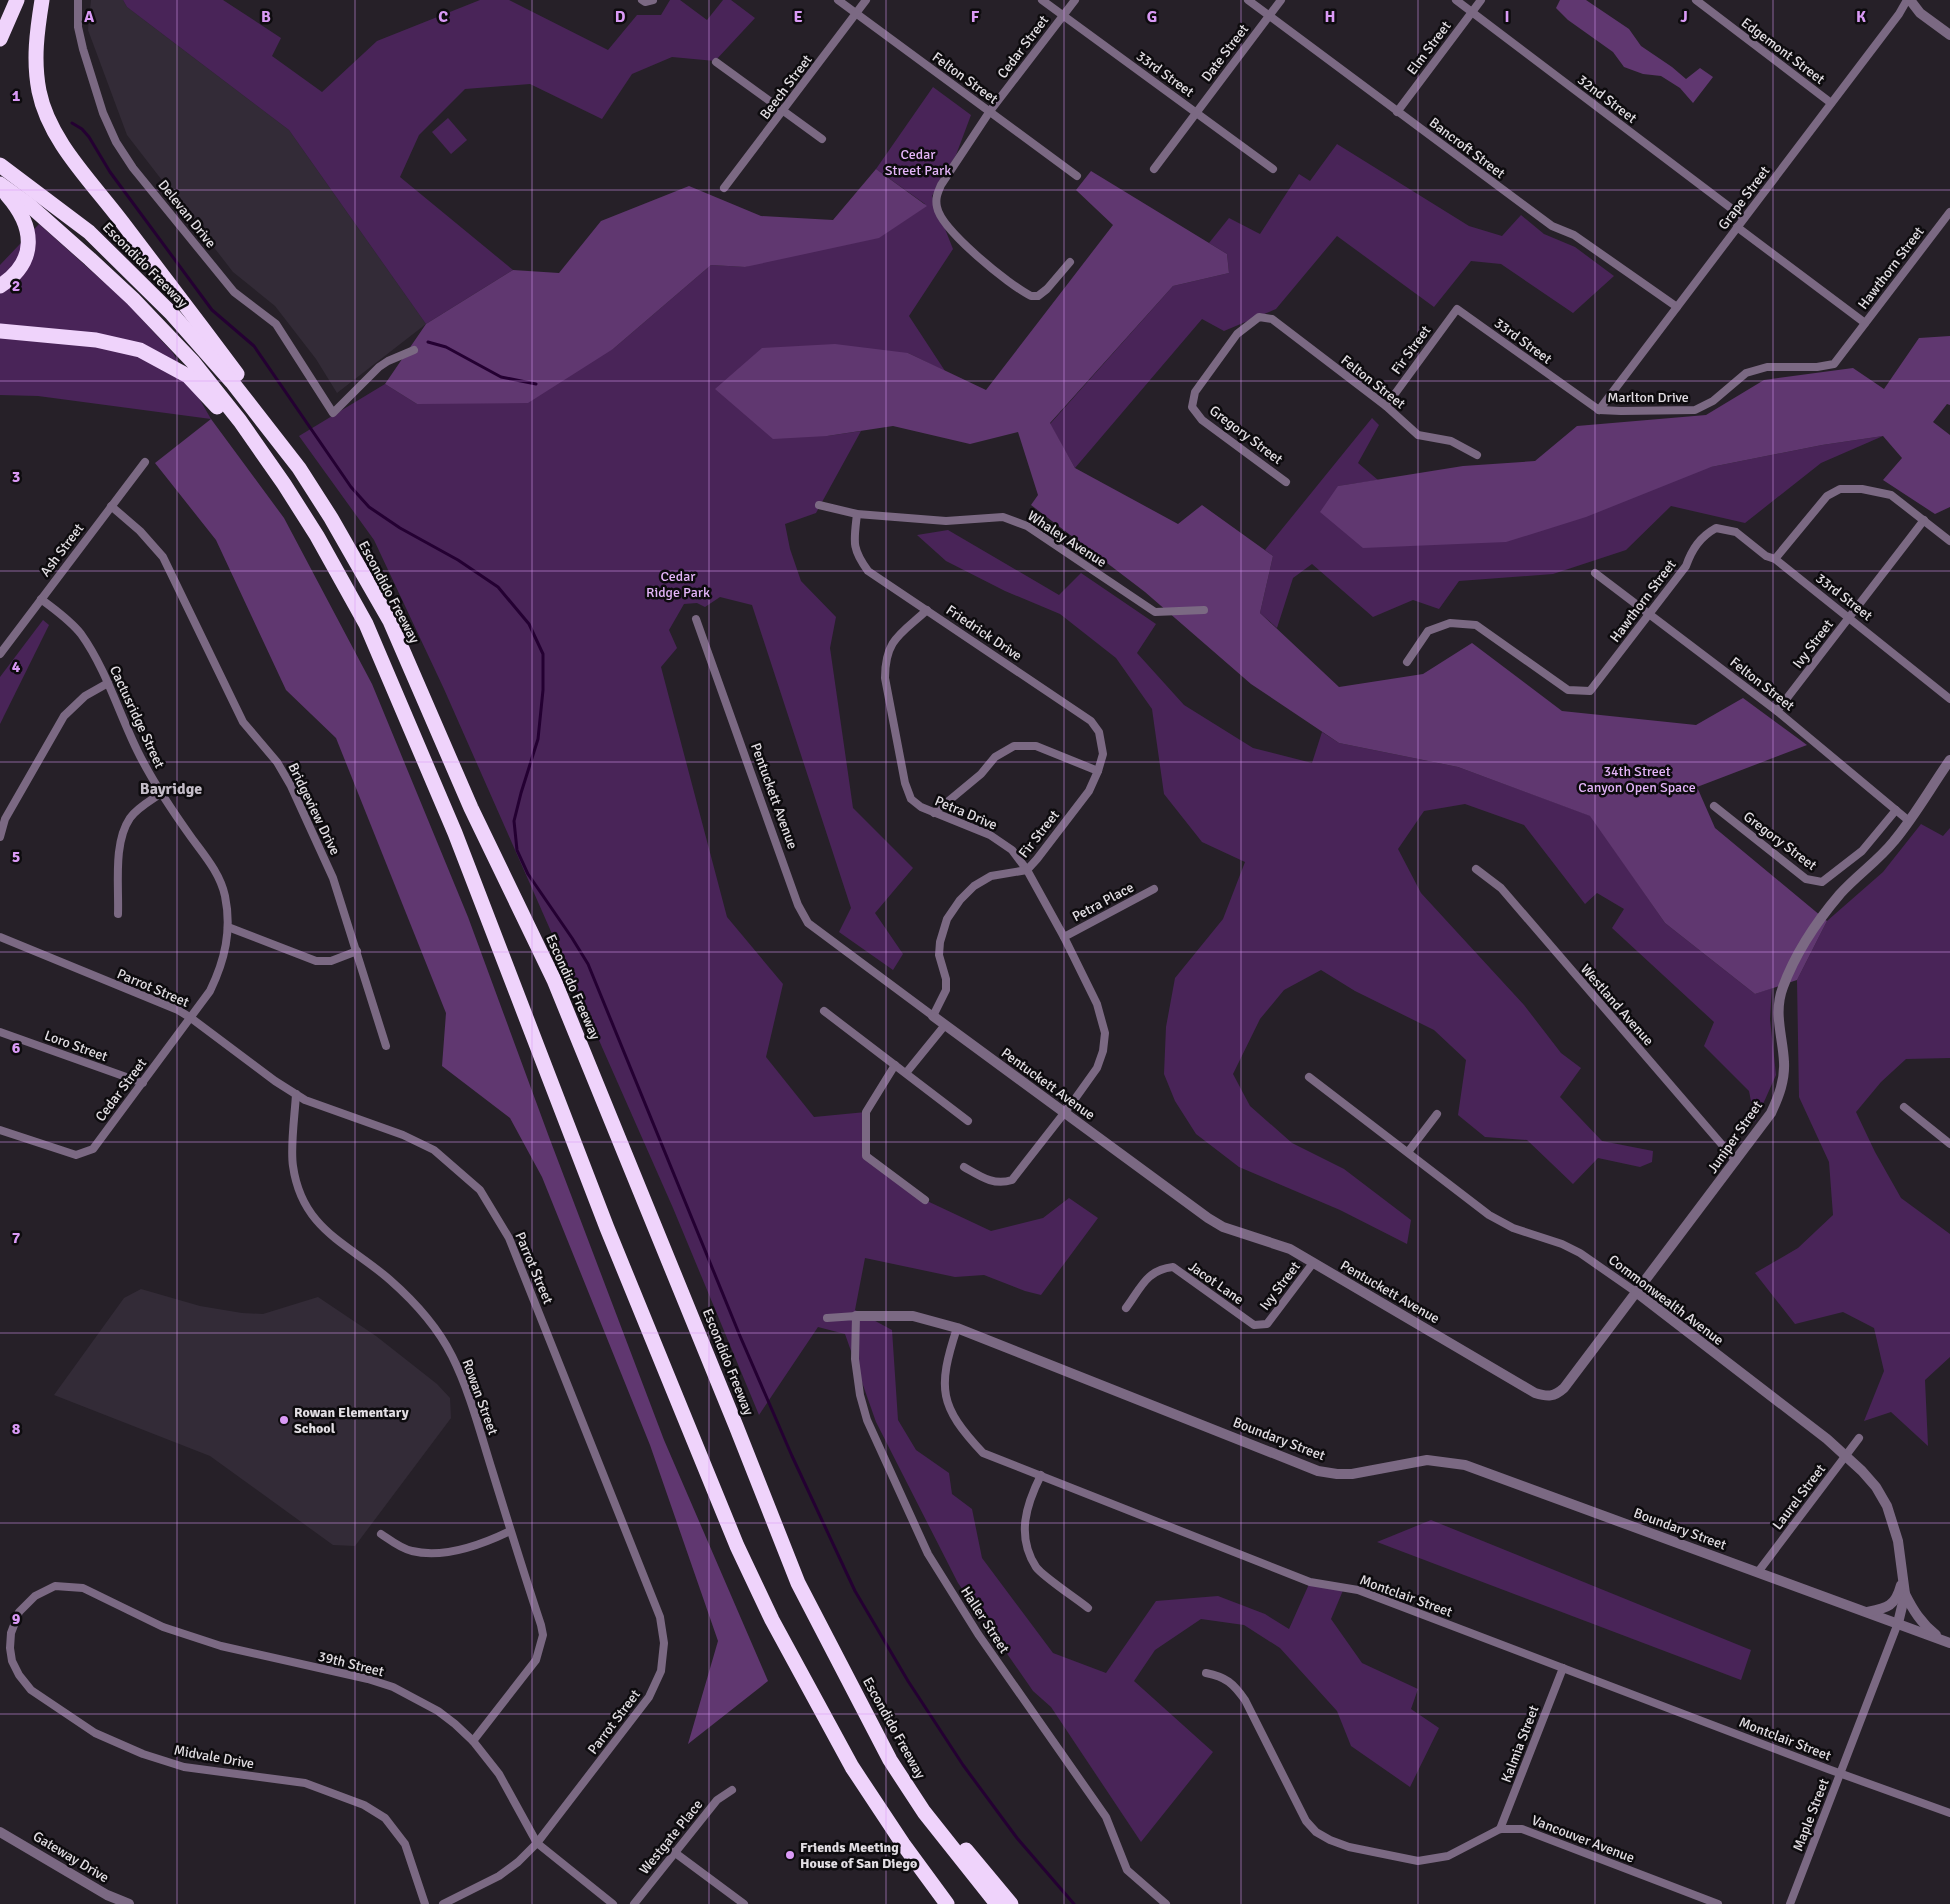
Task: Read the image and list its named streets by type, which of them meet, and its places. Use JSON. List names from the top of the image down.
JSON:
{
  "streets": {
    "highway": ["Escondido Freeway"],
    "street": [
      "Cedar Street",
      "Elm Street",
      "Edgemont Street",
      "Date Street",
      "33rd Street",
      "Felton Street",
      "Beech Street",
      "32nd Street",
      "Bancroft Street",
      "Grape Street",
      "Delevan Drive",
      "Hawthorn Street",
      "Fir Street",
      "Marlton Drive",
      "Gregory Street",
      "Whaley Avenue",
      "Ash Street",
      "Friedrick Drive",
      "Ivy Street",
      "Cactusridge Street",
      "Pentuckett Avenue",
      "Bridgeview Drive",
      "Petra Drive",
      "Petra Place",
      "Parrot Street",
      "Westland Avenue",
      "Loro Street",
      "Juniper Street",
      "Jacot Lane",
      "Commonwealth Avenue",
      "Rowan Street",
      "Boundary Street",
      "Laurel Street",
      "Montclair Street",
      "Haller Street",
      "39th Street",
      "Kalmia Street",
      "Midvale Drive",
      "Maple Street",
      "Westgate Place",
      "Vancouver Avenue",
      "Gateway Drive"
    ]
  },
  "crossings": [
    ["Cedar Street", "33rd Street"],
    ["Cedar Street", "Felton Street"],
    ["Cedar Street", "Cactusridge Street"],
    ["Cedar Street", "Parrot Street"],
    ["Cedar Street", "Loro Street"],
    ["Elm Street", "32nd Street"],
    ["Elm Street", "Bancroft Street"],
    ["Edgemont Street", "Grape Street"],
    ["Date Street", "33rd Street"],
    ["Date Street", "Bancroft Street"],
    ["33rd Street", "Grape Street"],
    ["33rd Street", "Hawthorn Street"],
    ["33rd Street", "Fir Street"],
    ["33rd Street", "Marlton Drive"],
    ["33rd Street", "Ivy Street"],
    ["Felton Street", "Beech Street"],
    ["Felton Street", "Hawthorn Street"],
    ["Felton Street", "Fir Street"],
    ["Felton Street", "Gregory Street"],
    ["Felton Street", "Ivy Street"],
    ["Felton Street", "Juniper Street"],
    ["32nd Street", "Grape Street"],
    ["Bancroft Street", "Grape Street"],
    ["Grape Street", "Marlton Drive"],
    ["Hawthorn Street", "Marlton Drive"],
    ["Fir Street", "Friedrick Drive"],
    ["Fir Street", "Pentuckett Avenue"],
    ["Fir Street", "Petra Drive"],
    ["Whaley Avenue", "Friedrick Drive"],
    ["Ash Street", "Cactusridge Street"],
    ["Ash Street", "Bridgeview Drive"],
    ["Friedrick Drive", "Petra Drive"],
    ["Ivy Street", "Pentuckett Avenue"],
    ["Ivy Street", "Jacot Lane"],
    ["Cactusridge Street", "Parrot Street"],
    ["Pentuckett Avenue", "Petra Drive"],
    ["Pentuckett Avenue", "Juniper Street"],
    ["Petra Drive", "Petra Place"],
    ["Parrot Street", "Rowan Street"],
    ["Parrot Street", "39th Street"],
    ["Westland Avenue", "Juniper Street"],
    ["Juniper Street", "Commonwealth Avenue"],
    ["Commonwealth Avenue", "Boundary Street"],
    ["Commonwealth Avenue", "Laurel Street"],
    ["Commonwealth Avenue", "Maple Street"],
    ["Rowan Street", "39th Street"],
    ["Boundary Street", "Laurel Street"],
    ["Boundary Street", "Montclair Street"],
    ["Boundary Street", "Haller Street"],
    ["Boundary Street", "Maple Street"],
    ["Montclair Street", "Kalmia Street"],
    ["Montclair Street", "Maple Street"],
    ["39th Street", "Midvale Drive"],
    ["Kalmia Street", "Vancouver Avenue"]
  ],
  "districts": ["Bayridge"],
  "parks": ["Cedar Street Park", "Cedar Ridge Park", "34th Street Canyon Open Space"],
  "places": ["Rowan Elementary School", "Friends Meeting House of San Diego"],
  "grid": {
    "columns": [
      "A",
      "B",
      "C",
      "D",
      "E",
      "F",
      "G",
      "H",
      "I",
      "J",
      "K"
    ],
    "rows": [
      "1",
      "2",
      "3",
      "4",
      "5",
      "6",
      "7",
      "8",
      "9"
    ]
  }
}
